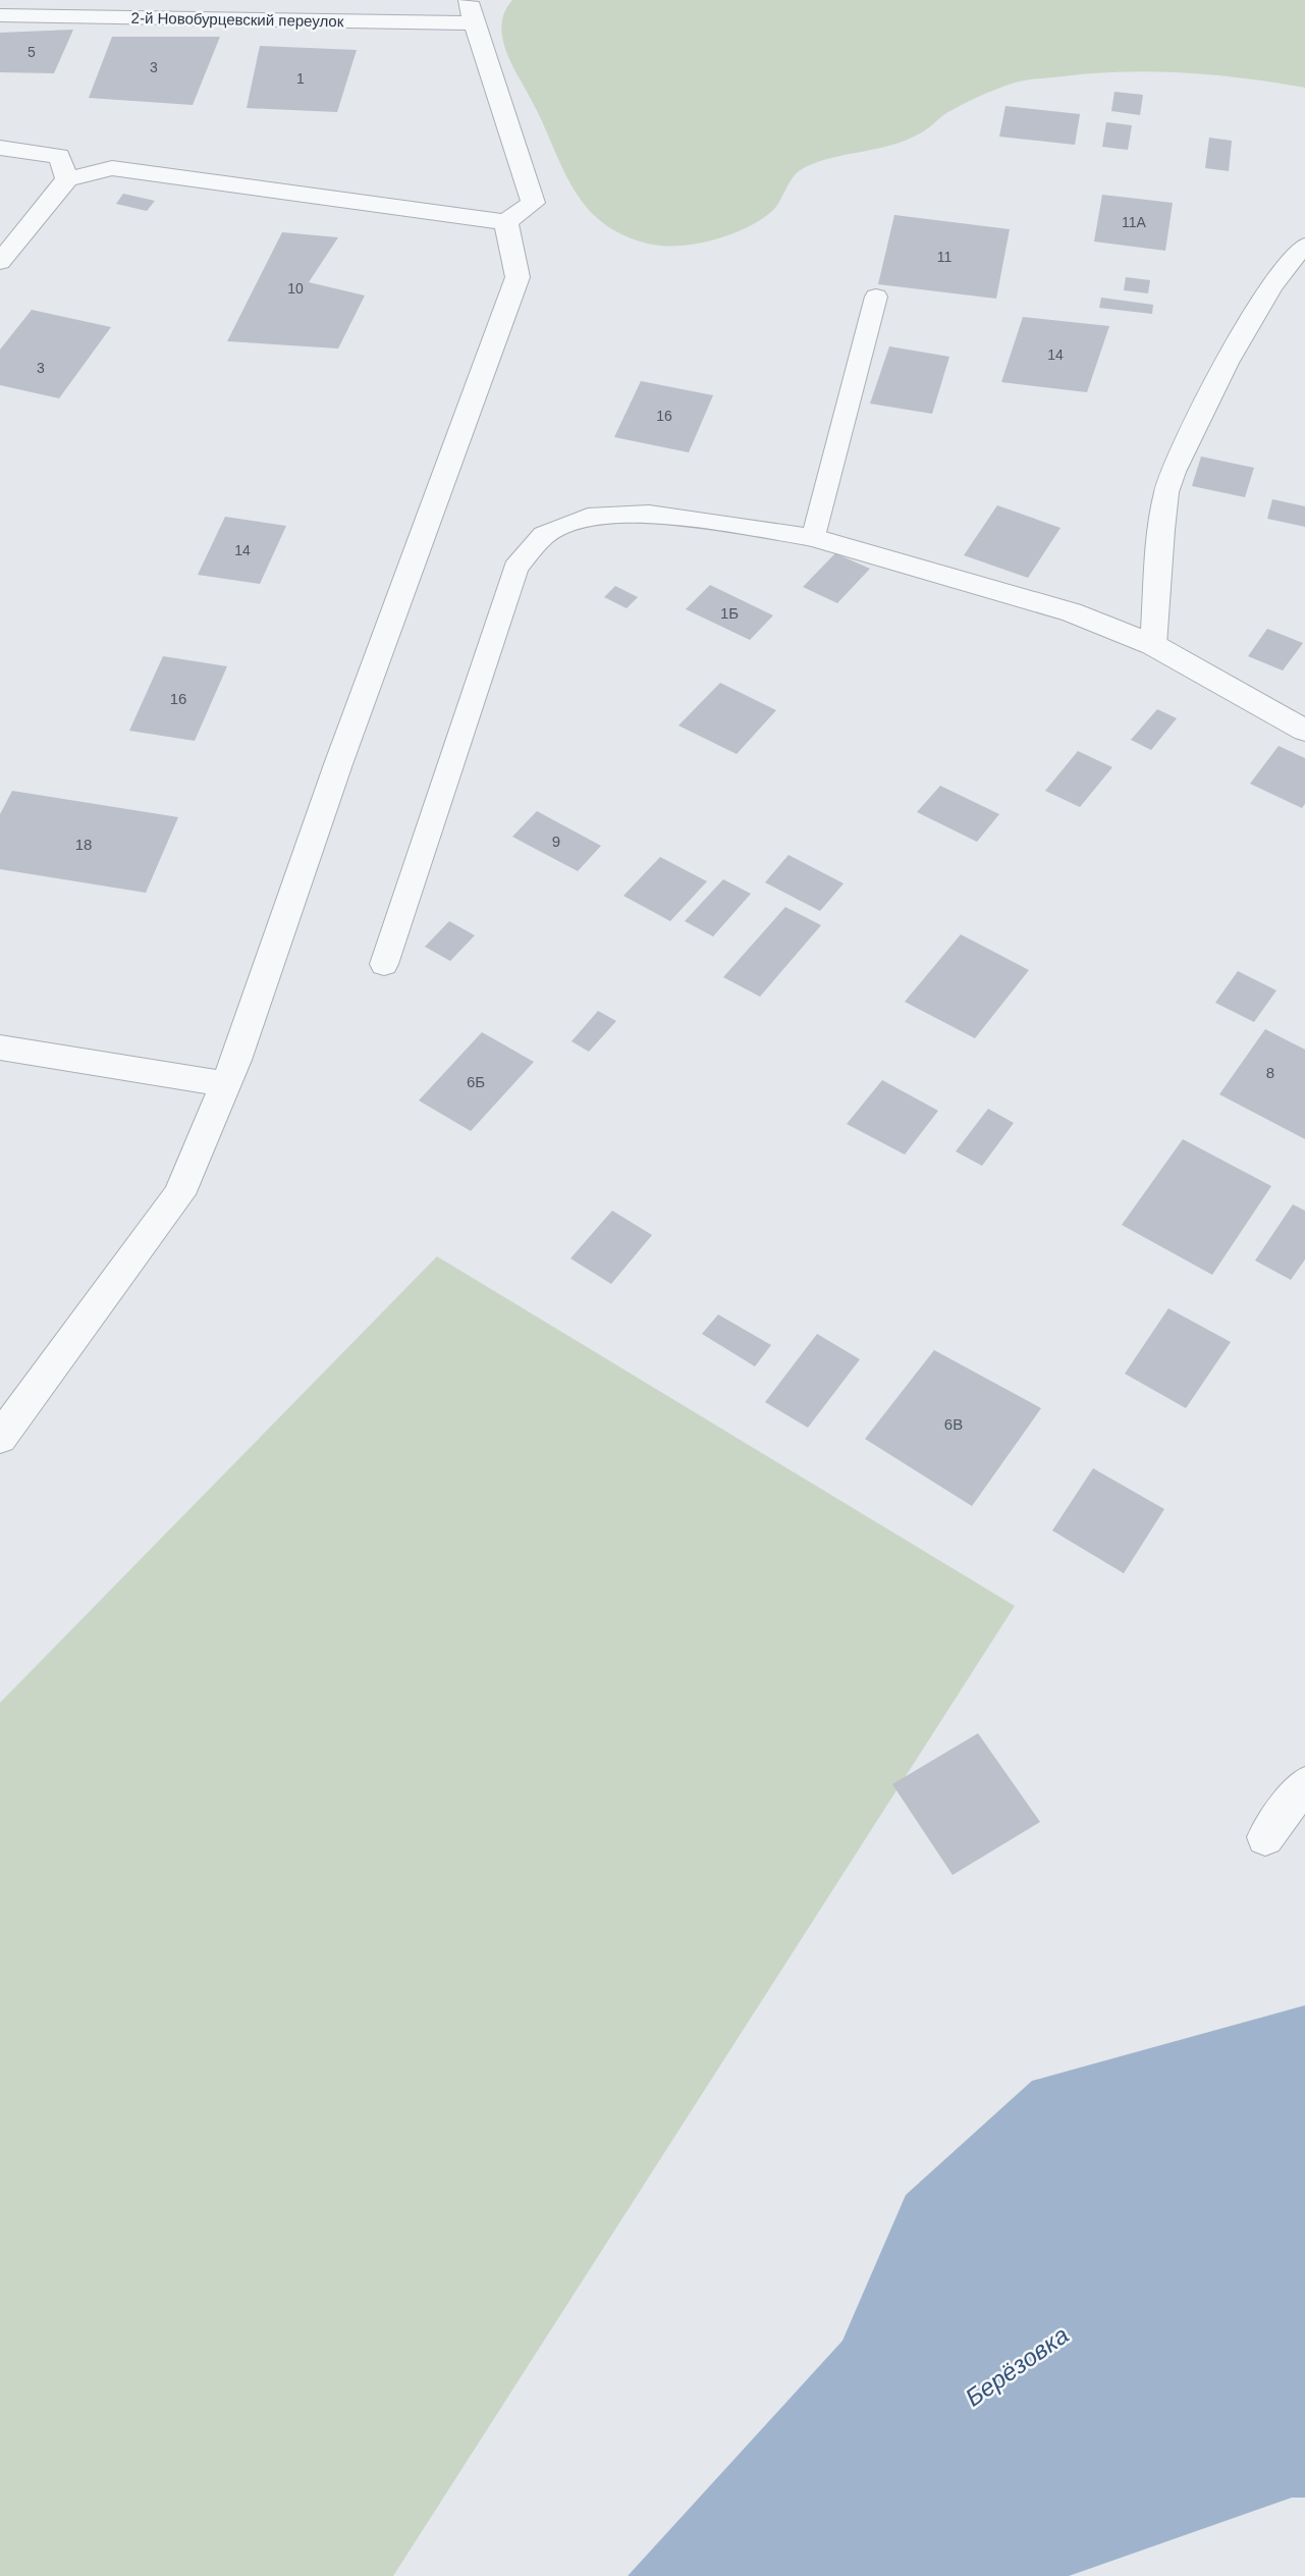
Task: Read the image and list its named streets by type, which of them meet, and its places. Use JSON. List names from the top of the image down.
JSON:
{
  "streets": {
    "street": ["2-й Новобурцевский переулок"]
  },
  "water": ["Берёзовка"],
  "house_numbers": [
    "5",
    "3",
    "1",
    "11А",
    "11",
    "10",
    "14",
    "3",
    "16",
    "14",
    "1Б",
    "16",
    "9",
    "18",
    "8",
    "6Б",
    "6В"
  ]
}
